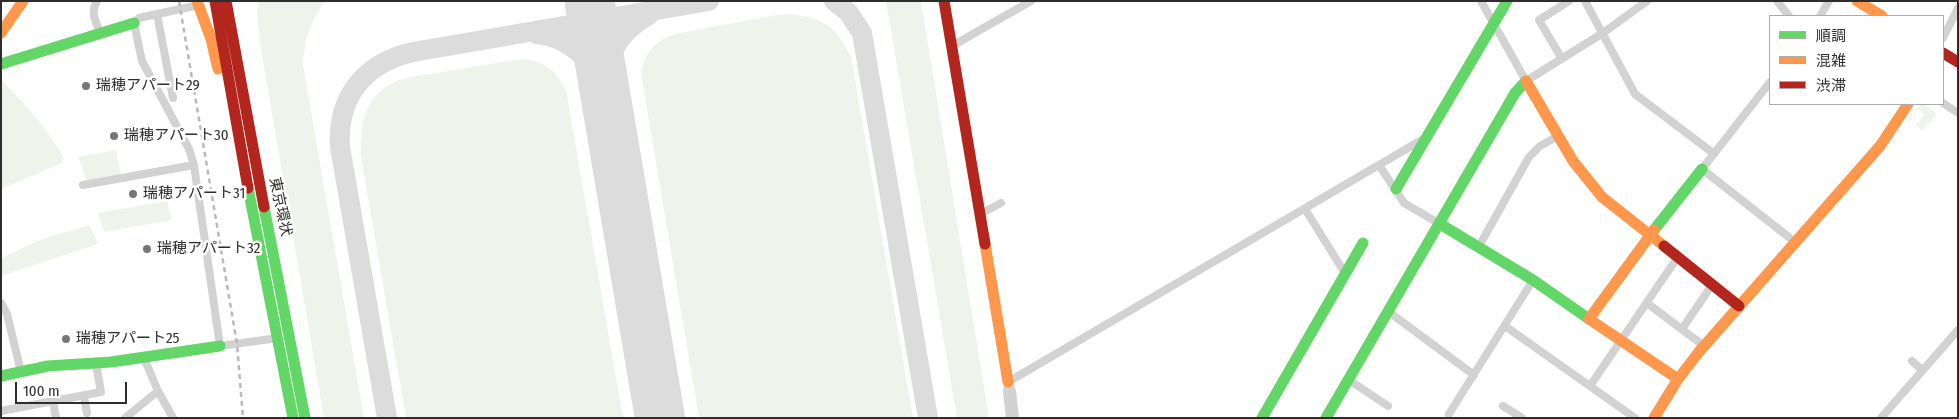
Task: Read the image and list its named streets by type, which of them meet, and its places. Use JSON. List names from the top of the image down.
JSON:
{
  "streets": {
    "main road": ["東京環状"]
  },
  "places": [
    "瑞穂アパート29",
    "瑞穂アパート30",
    "瑞穂アパート31",
    "瑞穂アパート32",
    "瑞穂アパート25"
  ],
  "legend": ["順調", "混雑", "渋滞"],
  "scale_bar": "100 m"
}
